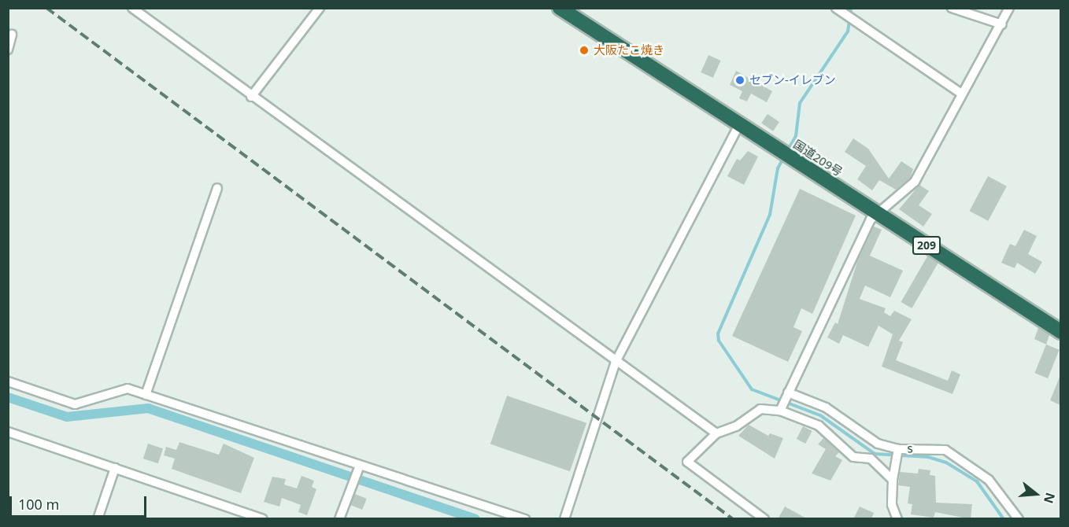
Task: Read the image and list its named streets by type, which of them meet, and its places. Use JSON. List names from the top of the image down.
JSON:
{
  "streets": {
    "highway": ["国道209号", "209"],
    "street": ["s"]
  },
  "places": ["大阪たこ焼き", "セブン-イレブン"],
  "scale_bar": "100 m",
  "north": "right"
}
